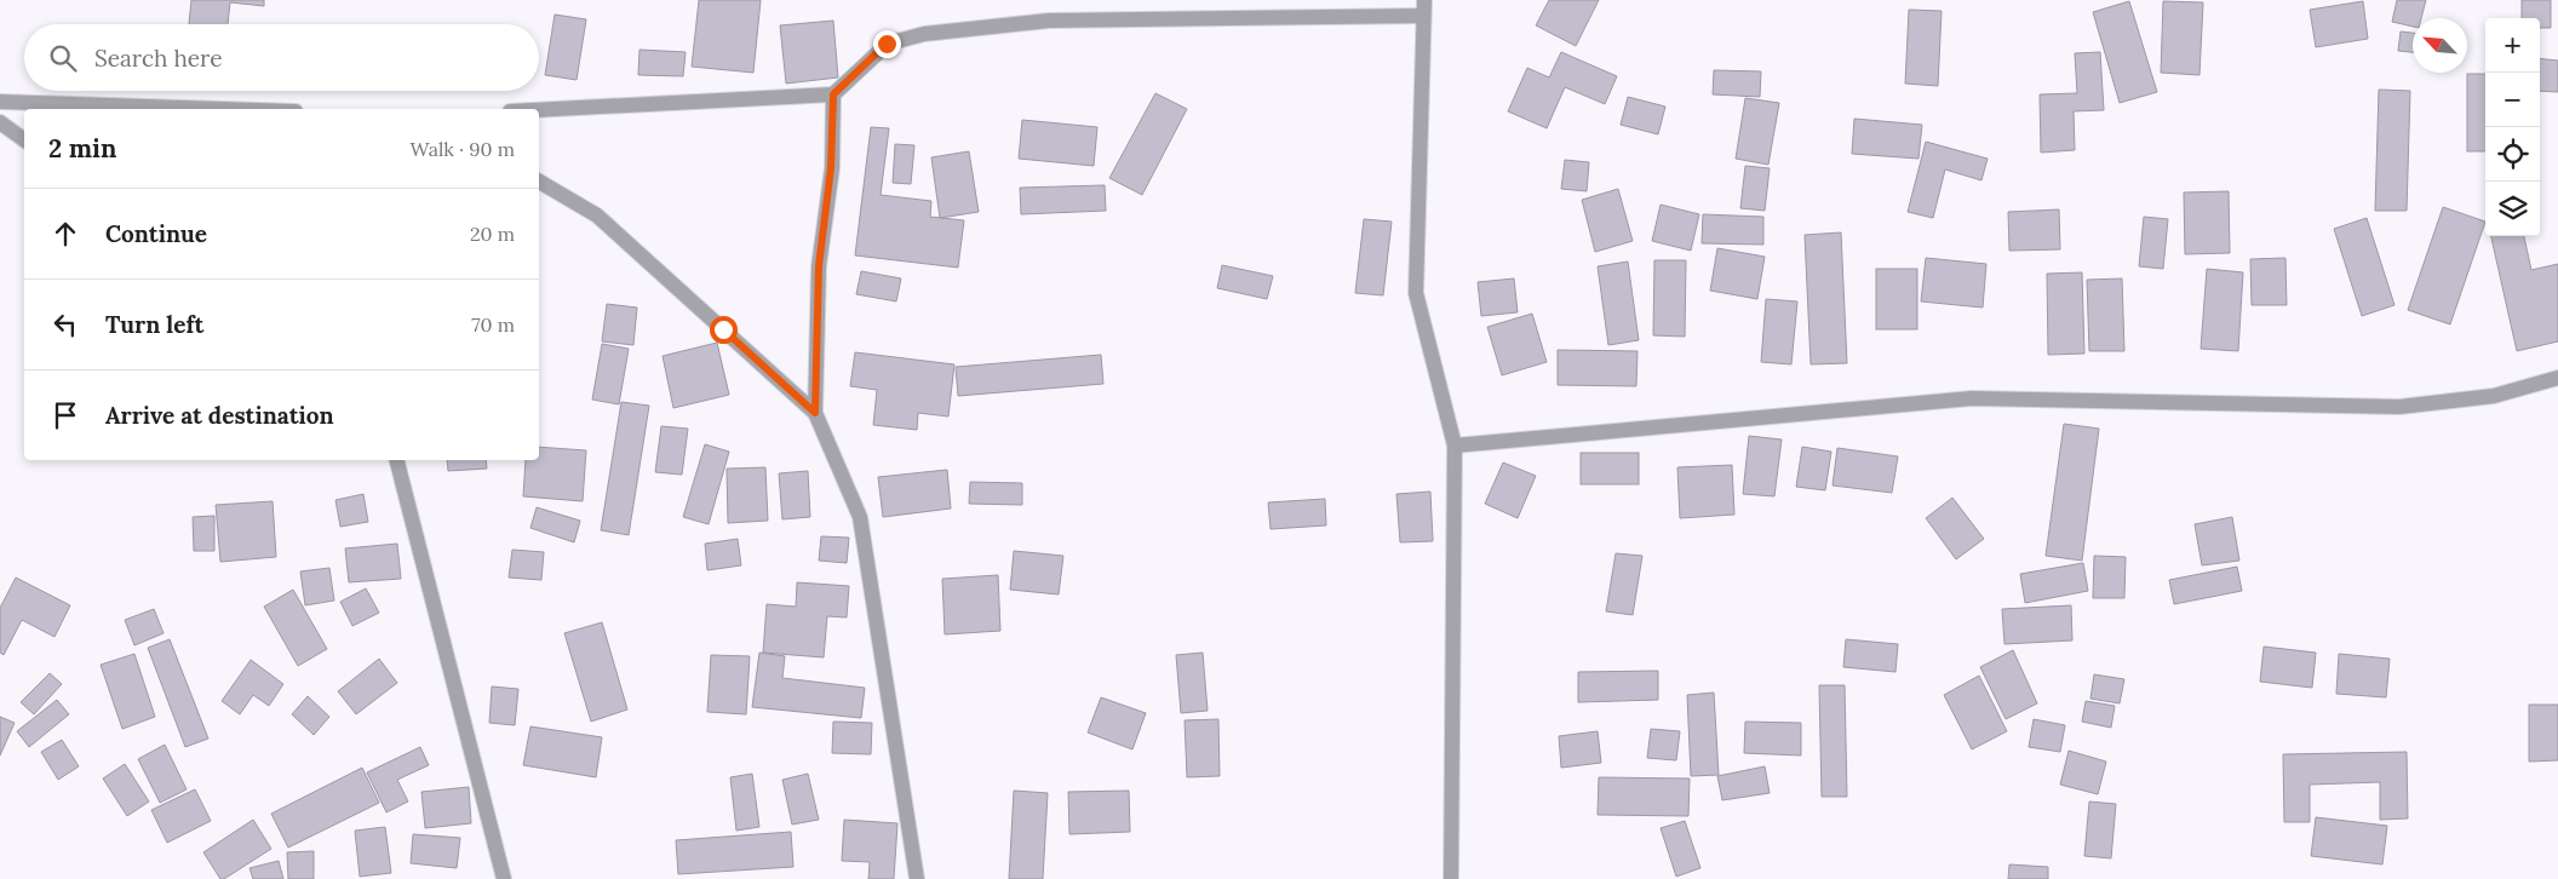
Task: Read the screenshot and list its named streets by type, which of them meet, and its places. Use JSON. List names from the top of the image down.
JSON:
{
  "north": "top left",
  "page": {
    "map_buttons": ["+", "−"],
    "search": "Search here",
    "heading": ["2 min", "Walk · 90 m"],
    "list": [
      ["Continue", "20 m"],
      ["Turn left", "70 m"],
      "Arrive at destination"
    ]
  }
}
